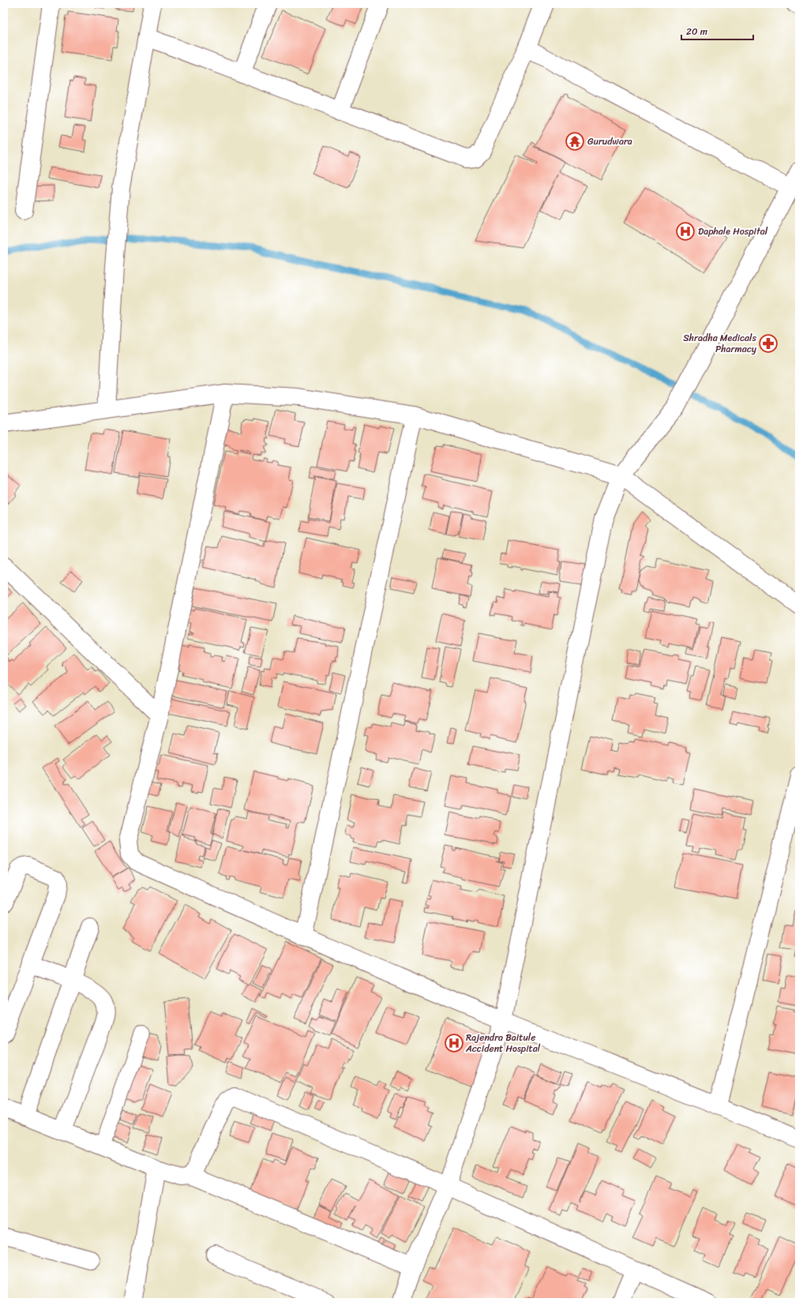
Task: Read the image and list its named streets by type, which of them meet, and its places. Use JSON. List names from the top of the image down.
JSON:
{
  "places": {
    "temple": ["Gurudwara"],
    "hospital": ["Daphale Hospital", "Rajendra Baitule Accident Hospital"],
    "pharmacy": ["Shradha Medicals Pharmacy"]
  },
  "scale_bar": "20 m"
}
